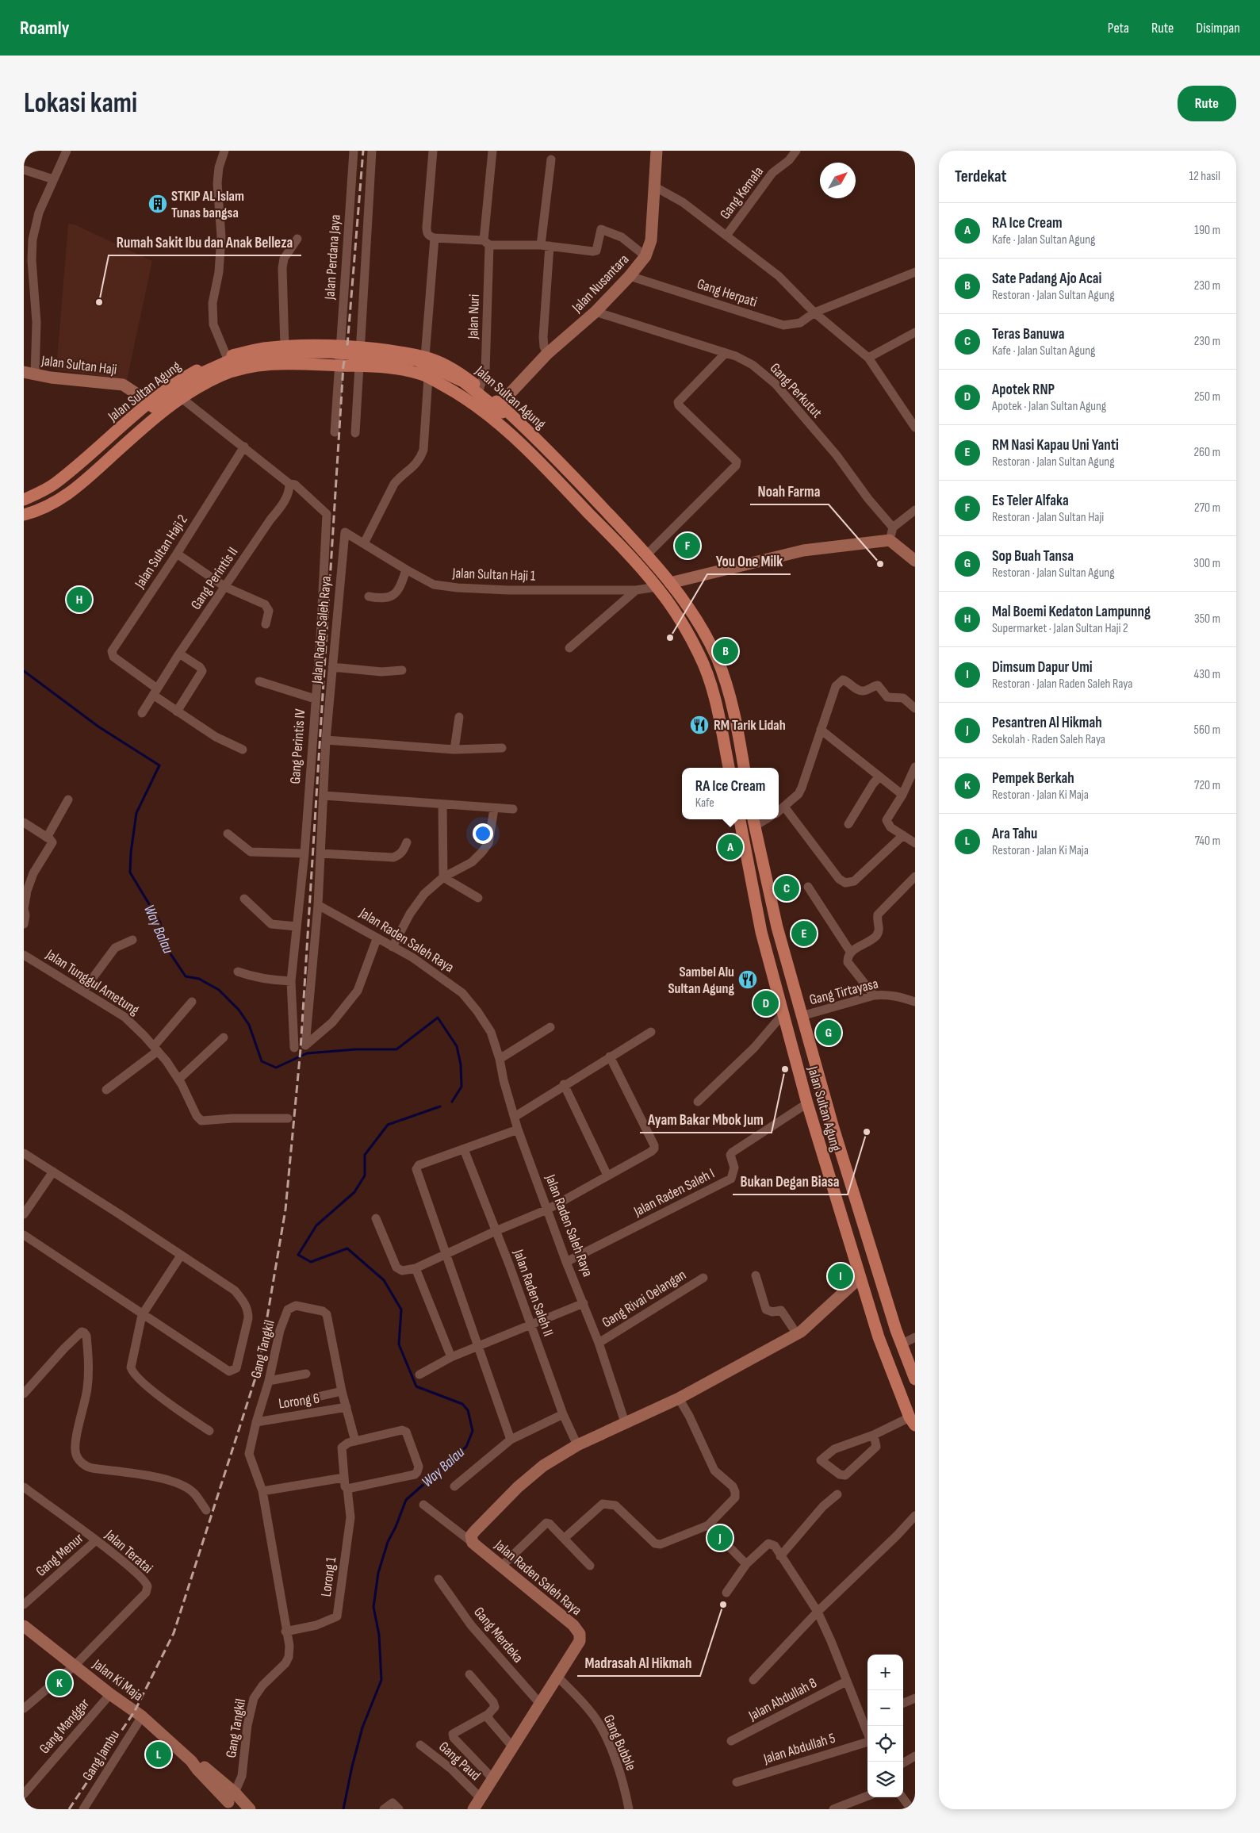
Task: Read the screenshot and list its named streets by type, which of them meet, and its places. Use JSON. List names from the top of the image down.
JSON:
{
  "streets": {
    "main road": ["Jalan Sultan Agung"],
    "street": [
      "Gang Kemala",
      "Jalan Perdana Jaya",
      "Jalan Nusantara",
      "Gang Herpati",
      "Jalan Nuri",
      "Jalan Sultan Haji",
      "Gang Perkutut",
      "Jalan Sultan Haji 2",
      "Jalan Sultan Haji 1",
      "Gang Perintis II",
      "Jalan Raden Saleh Raya",
      "Gang Perintis IV",
      "Jalan Tunggul Ametung",
      "Gang Tirtayasa",
      "Jalan Raden Saleh I",
      "Jalan Raden Saleh II",
      "Gang Rivai Oelangan",
      "Gang Tangkil",
      "Lorong 6",
      "Jalan Teratai",
      "Gang Menur",
      "Lorong 1",
      "Gang Merdeka",
      "Jalan Ki Maja",
      "Jalan Abdullah 8",
      "Gang Manggar",
      "Gang Bubble",
      "Jalan Abdullah 5",
      "Gang Jambu",
      "Gang Paud"
    ]
  },
  "crossings": [
    ["Jalan Perdana Jaya", "Jalan Sultan Agung"],
    ["Jalan Nusantara", "Gang Herpati"],
    ["Jalan Nusantara", "Gang Perkutut"],
    ["Jalan Nusantara", "Jalan Sultan Agung"],
    ["Jalan Nuri", "Jalan Sultan Agung"],
    ["Jalan Sultan Haji", "Jalan Sultan Agung"],
    ["Jalan Sultan Agung", "Jalan Sultan Haji 1"],
    ["Jalan Sultan Agung", "Jalan Raden Saleh Raya"],
    ["Jalan Sultan Agung", "Gang Tirtayasa"],
    ["Jalan Sultan Agung", "Jalan Raden Saleh I"],
    ["Jalan Sultan Haji 2", "Gang Perintis II"],
    ["Jalan Sultan Haji 1", "Jalan Raden Saleh Raya"],
    ["Gang Perintis II", "Gang Perintis IV"],
    ["Jalan Raden Saleh Raya", "Jalan Raden Saleh I"],
    ["Jalan Raden Saleh Raya", "Jalan Raden Saleh II"],
    ["Jalan Raden Saleh Raya", "Gang Rivai Oelangan"],
    ["Jalan Raden Saleh Raya", "Gang Merdeka"],
    ["Jalan Raden Saleh Raya", "Gang Bubble"],
    ["Jalan Raden Saleh Raya", "Gang Paud"],
    ["Gang Tangkil", "Lorong 6"],
    ["Gang Tangkil", "Lorong 1"],
    ["Gang Tangkil", "Jalan Ki Maja"],
    ["Jalan Teratai", "Gang Menur"],
    ["Jalan Teratai", "Jalan Ki Maja"],
    ["Jalan Ki Maja", "Gang Manggar"],
    ["Jalan Ki Maja", "Gang Jambu"]
  ],
  "water": ["Way Balau"],
  "places": {
    "building": ["STKIP AL Islam Tunas bangsa"],
    "other": [
      "Rumah Sakit Ibu dan Anak Belleza",
      "Noah Farma",
      "You One Milk",
      "Ayam Bakar Mbok Jum",
      "Bukan Degan Biasa",
      "Madrasah Al Hikmah"
    ],
    "restaurant": ["RM Tarik Lidah", "Sambel Alu Sultan Agung"]
  },
  "north": "top right",
  "page": {
    "header": "Roamly",
    "nav": ["Peta", "Rute", "Disimpan"],
    "buttons": "Rute",
    "title": "Lokasi kami",
    "heading": ["Terdekat", "12 hasil"],
    "list": [
      {
        "mark": "A",
        "name": "RA Ice Cream",
        "note": "Kafe · Jalan Sultan Agung",
        "value": "190 m"
      },
      {
        "mark": "B",
        "name": "Sate Padang Ajo Acai",
        "note": "Restoran · Jalan Sultan Agung",
        "value": "230 m"
      },
      {
        "mark": "C",
        "name": "Teras Banuwa",
        "note": "Kafe · Jalan Sultan Agung",
        "value": "230 m"
      },
      {
        "mark": "D",
        "name": "Apotek RNP",
        "note": "Apotek · Jalan Sultan Agung",
        "value": "250 m"
      },
      {
        "mark": "E",
        "name": "RM Nasi Kapau Uni Yanti",
        "note": "Restoran · Jalan Sultan Agung",
        "value": "260 m"
      },
      {
        "mark": "F",
        "name": "Es Teler Alfaka",
        "note": "Restoran · Jalan Sultan Haji",
        "value": "270 m"
      },
      {
        "mark": "G",
        "name": "Sop Buah Tansa",
        "note": "Restoran · Jalan Sultan Agung",
        "value": "300 m"
      },
      {
        "mark": "H",
        "name": "Mal Boemi Kedaton Lampunng",
        "note": "Supermarket · Jalan Sultan Haji 2",
        "value": "350 m"
      },
      {
        "mark": "I",
        "name": "Dimsum Dapur Umi",
        "note": "Restoran · Jalan Raden Saleh Raya",
        "value": "430 m"
      },
      {
        "mark": "J",
        "name": "Pesantren Al Hikmah",
        "note": "Sekolah · Raden Saleh Raya",
        "value": "560 m"
      },
      {
        "mark": "K",
        "name": "Pempek Berkah",
        "note": "Restoran · Jalan Ki Maja",
        "value": "720 m"
      },
      {
        "mark": "L",
        "name": "Ara Tahu",
        "note": "Restoran · Jalan Ki Maja",
        "value": "740 m"
      }
    ],
    "pins": [
      "F",
      "H",
      "B",
      "A",
      "C",
      "E",
      "D",
      "G",
      "I",
      "J",
      "K",
      "L"
    ],
    "popup": ["RA Ice Cream", "Kafe"],
    "map_buttons": ["+", "−"]
  }
}
